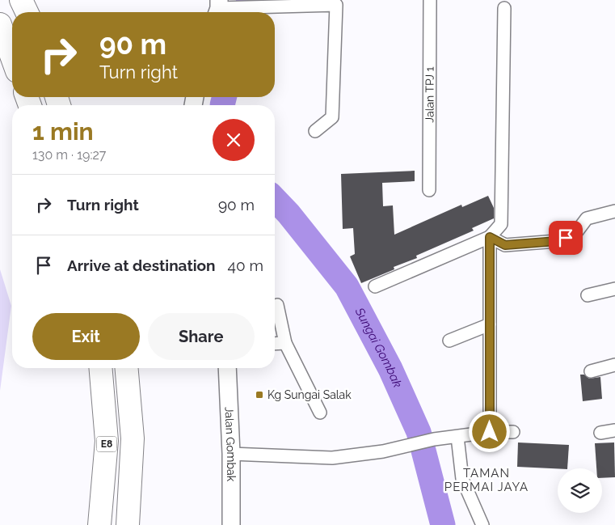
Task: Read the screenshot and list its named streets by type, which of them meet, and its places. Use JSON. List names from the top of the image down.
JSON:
{
  "streets": {
    "highway": ["E8"],
    "main road": ["Jalan Gombak"],
    "street": ["Jalan TPJ 1"]
  },
  "districts": ["TAMAN PERMAI JAYA"],
  "water": ["Sungai Gombak"],
  "places": {
    "transit": ["Kg Sungai Salak"]
  },
  "page": {
    "turn": ["90 m", "Turn right"],
    "heading": ["1 min", "130 m · 19:27"],
    "list": [
      {
        "name": "Turn right",
        "value": "90 m"
      },
      {
        "name": "Arrive at destination",
        "value": "40 m"
      }
    ],
    "buttons": ["Exit", "Share"]
  }
}
